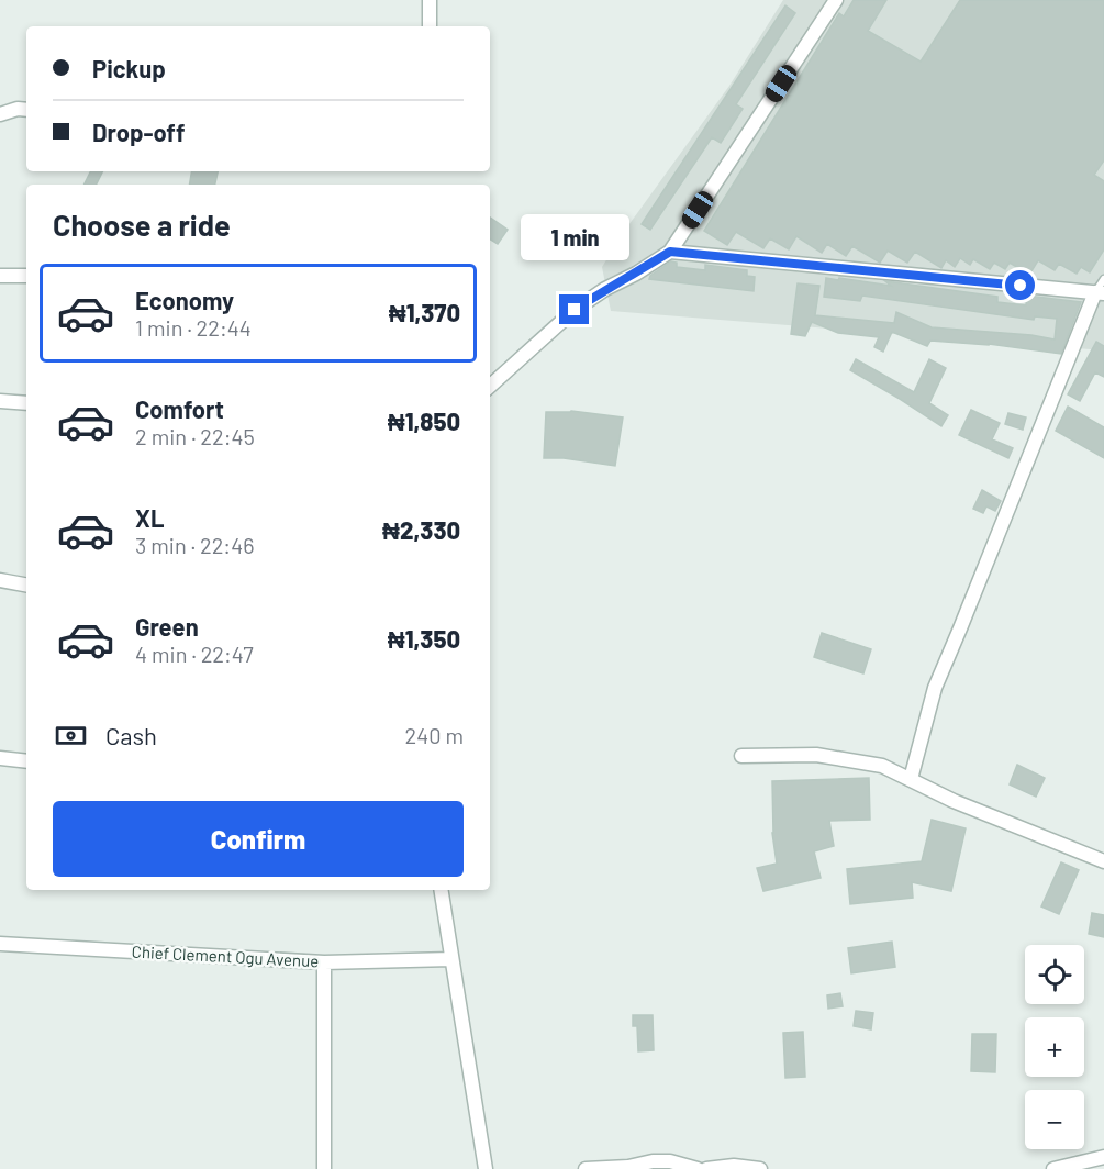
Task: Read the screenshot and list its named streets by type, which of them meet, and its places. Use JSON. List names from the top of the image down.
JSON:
{
  "streets": {
    "street": ["Chief Clement Ogu Avenue"]
  },
  "page": {
    "banner": ["Pickup", "Drop-off"],
    "heading": "Choose a ride",
    "bubble": "1 min",
    "list": [
      {
        "name": "Economy",
        "note": "1 min · 22:44",
        "value": "₦1,370"
      },
      {
        "name": "Comfort",
        "note": "2 min · 22:45",
        "value": "₦1,850"
      },
      {
        "name": "XL",
        "note": "3 min · 22:46",
        "value": "₦2,330"
      },
      {
        "name": "Green",
        "note": "4 min · 22:47",
        "value": "₦1,350"
      }
    ],
    "pay": ["Cash", "240 m"],
    "buttons": "Confirm",
    "map_buttons": ["+", "−"]
  }
}
